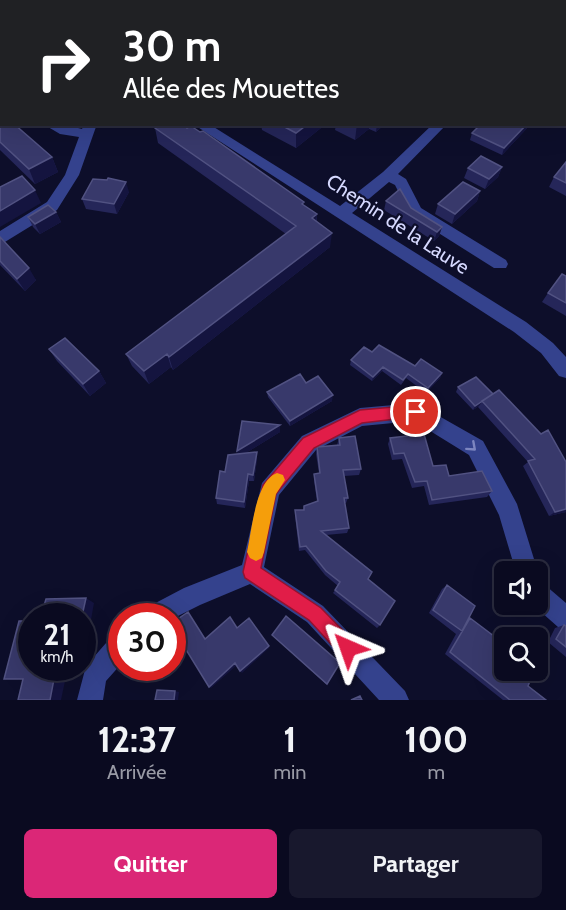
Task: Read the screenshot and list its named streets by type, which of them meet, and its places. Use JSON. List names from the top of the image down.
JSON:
{
  "streets": {
    "street": ["Chemin de la Lauve"]
  },
  "page": {
    "turn": ["30 m", "Allée des Mouettes"],
    "speed": "21 km/h",
    "limit": "30",
    "eta": [
      "12:37",
      "Arrivée",
      "1",
      "min",
      "100",
      "m"
    ],
    "buttons": ["Quitter", "Partager"]
  }
}
